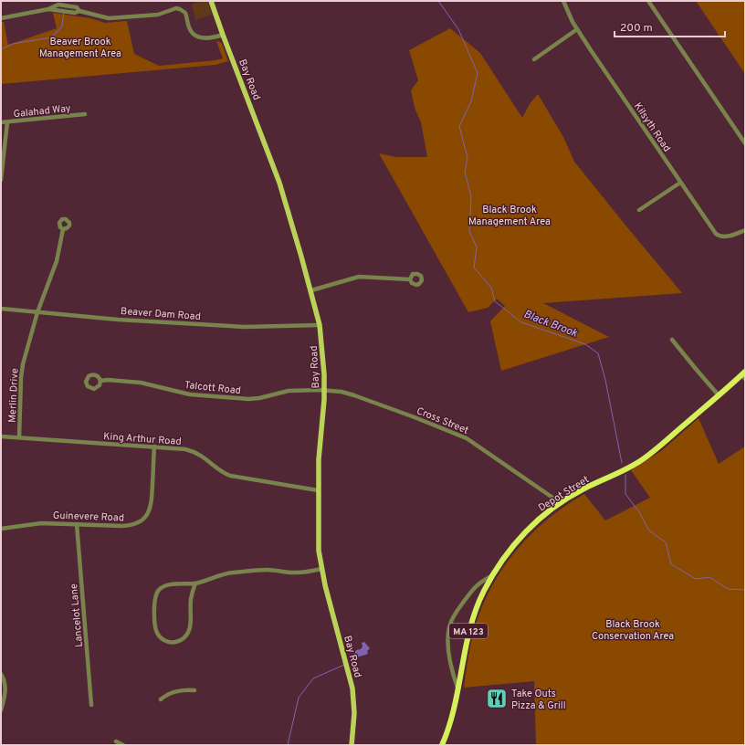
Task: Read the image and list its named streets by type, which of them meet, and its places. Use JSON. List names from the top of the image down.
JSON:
{
  "streets": {
    "highway": ["Depot Street", "MA 123"],
    "main road": ["Bay Road"],
    "street": [
      "Galahad Way",
      "Kilsyth Road",
      "Beaver Dam Road",
      "Talcott Road",
      "Merlin Drive",
      "Cross Street",
      "King Arthur Road",
      "Guinevere Road",
      "Lancelot Lane"
    ]
  },
  "crossings": [
    ["Bay Road", "Beaver Dam Road"],
    ["Bay Road", "Talcott Road"],
    ["Bay Road", "Cross Street"],
    ["Bay Road", "King Arthur Road"],
    ["Beaver Dam Road", "Merlin Drive"],
    ["Talcott Road", "Cross Street"],
    ["Merlin Drive", "King Arthur Road"],
    ["Cross Street", "Depot Street"],
    ["King Arthur Road", "Guinevere Road"],
    ["Guinevere Road", "Lancelot Lane"]
  ],
  "water": ["Black Brook"],
  "parks": ["Beaver Brook Management Area", "Black Brook Management Area", "Black Brook Conservation Area"],
  "places": {
    "restaurant": ["Take Outs Pizza & Grill"]
  },
  "scale_bar": "200 m"
}
